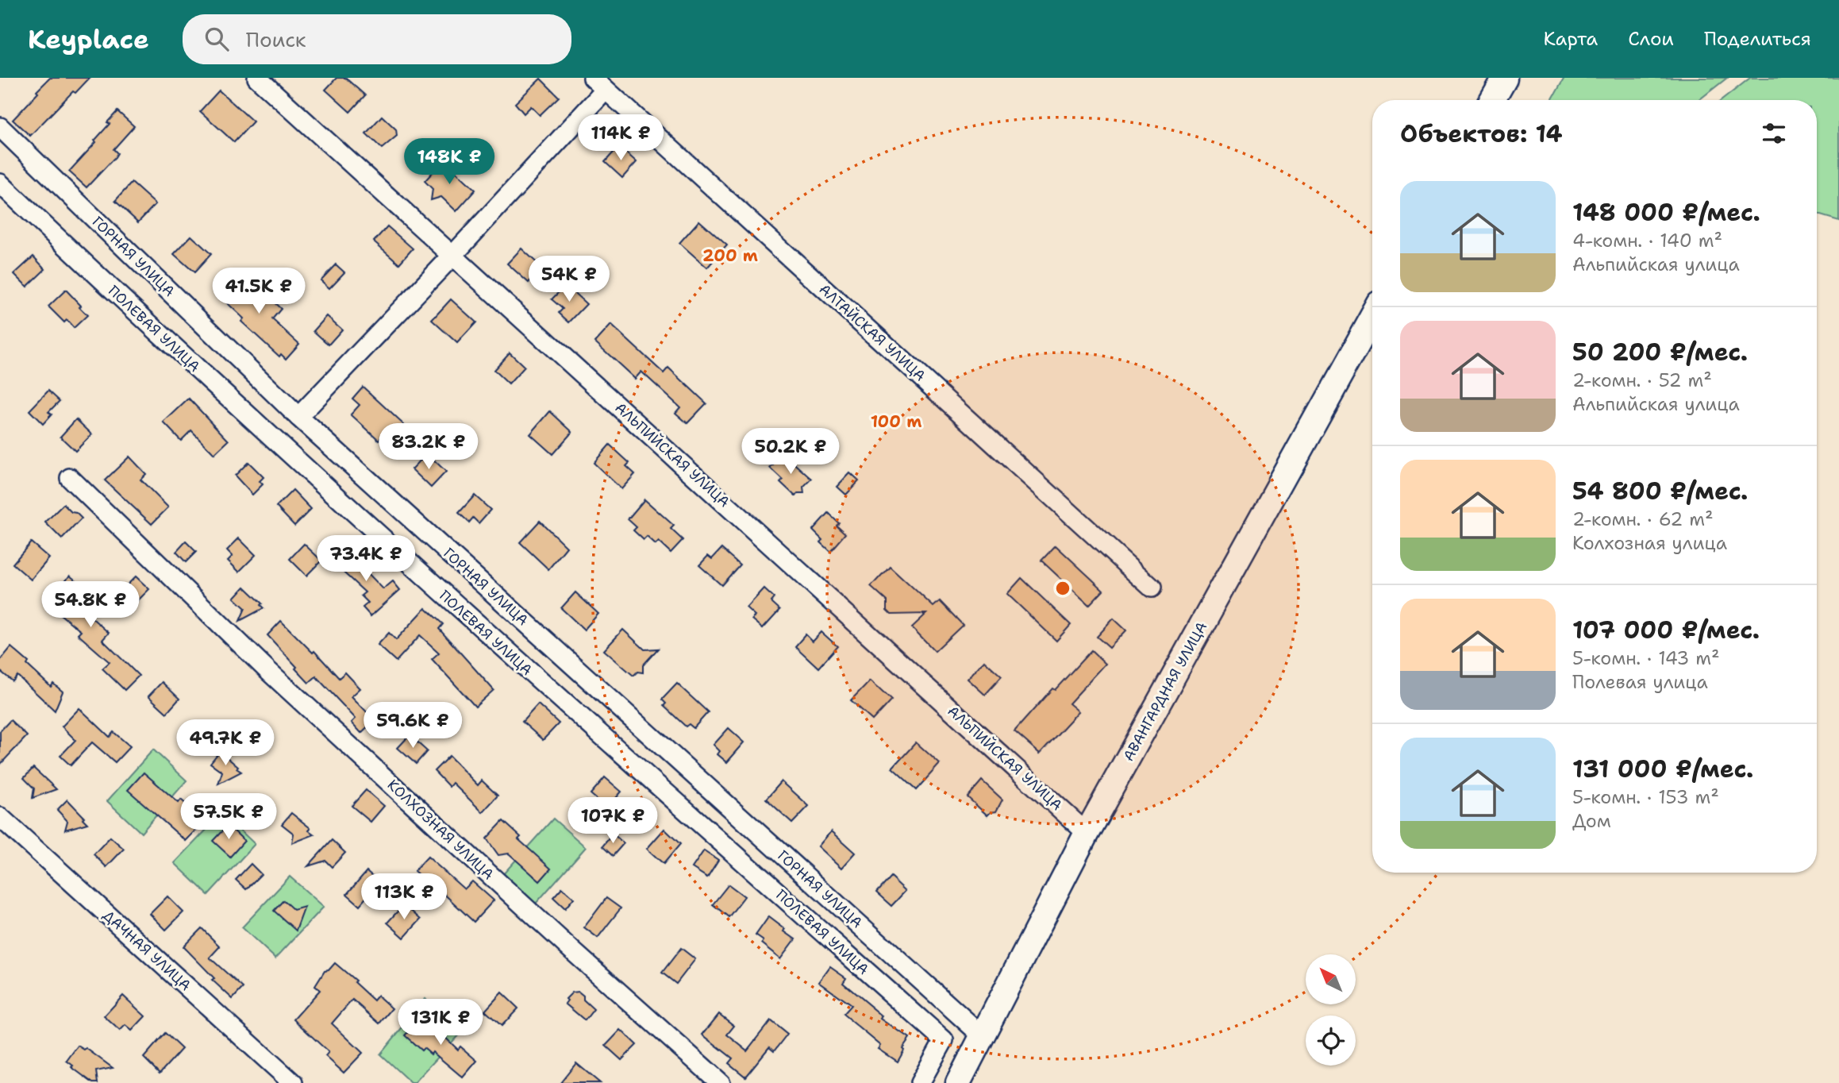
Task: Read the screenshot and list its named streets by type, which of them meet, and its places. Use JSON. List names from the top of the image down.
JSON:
{
  "streets": {
    "main road": ["АВАНГАРДНАЯ УЛИЦА"],
    "street": [
      "ГОРНАЯ УЛИЦА",
      "ПОЛЕВАЯ УЛИЦА",
      "АЛТАЙСКАЯ УЛИЦА",
      "АЛЬПИЙСКАЯ УЛИЦА",
      "КОЛХОЗНАЯ УЛИЦА",
      "ДАЧНАЯ УЛИЦА"
    ]
  },
  "crossings": [
    ["ГОРНАЯ УЛИЦА", "АВАНГАРДНАЯ УЛИЦА"],
    ["АЛЬПИЙСКАЯ УЛИЦА", "АВАНГАРДНАЯ УЛИЦА"]
  ],
  "north": "top left",
  "page": {
    "header": "Keyplace",
    "search": "Поиск",
    "nav": ["Карта", "Слои", "Поделиться"],
    "heading": "Объектов: 14",
    "price": [
      "114K ₽",
      "148K ₽",
      "54K ₽",
      "41.5K ₽",
      "83.2K ₽",
      "50.2K ₽",
      "73.4K ₽",
      "54.8K ₽",
      "59.6K ₽",
      "49.7K ₽",
      "57.5K ₽",
      "107K ₽",
      "113K ₽",
      "131K ₽"
    ],
    "list": [
      {
        "name": "148 000 ₽/мес.",
        "note": "4-комн. · 140 m² · Альпийская улица"
      },
      {
        "name": "50 200 ₽/мес.",
        "note": "2-комн. · 52 m² · Альпийская улица"
      },
      {
        "name": "54 800 ₽/мес.",
        "note": "2-комн. · 62 m² · Колхозная улица"
      },
      {
        "name": "107 000 ₽/мес.",
        "note": "5-комн. · 143 m² · Полевая улица"
      },
      {
        "name": "131 000 ₽/мес.",
        "note": "5-комн. · 153 m² · Дом"
      }
    ]
  },
  "rings": ["200 m", "100 m"]
}
